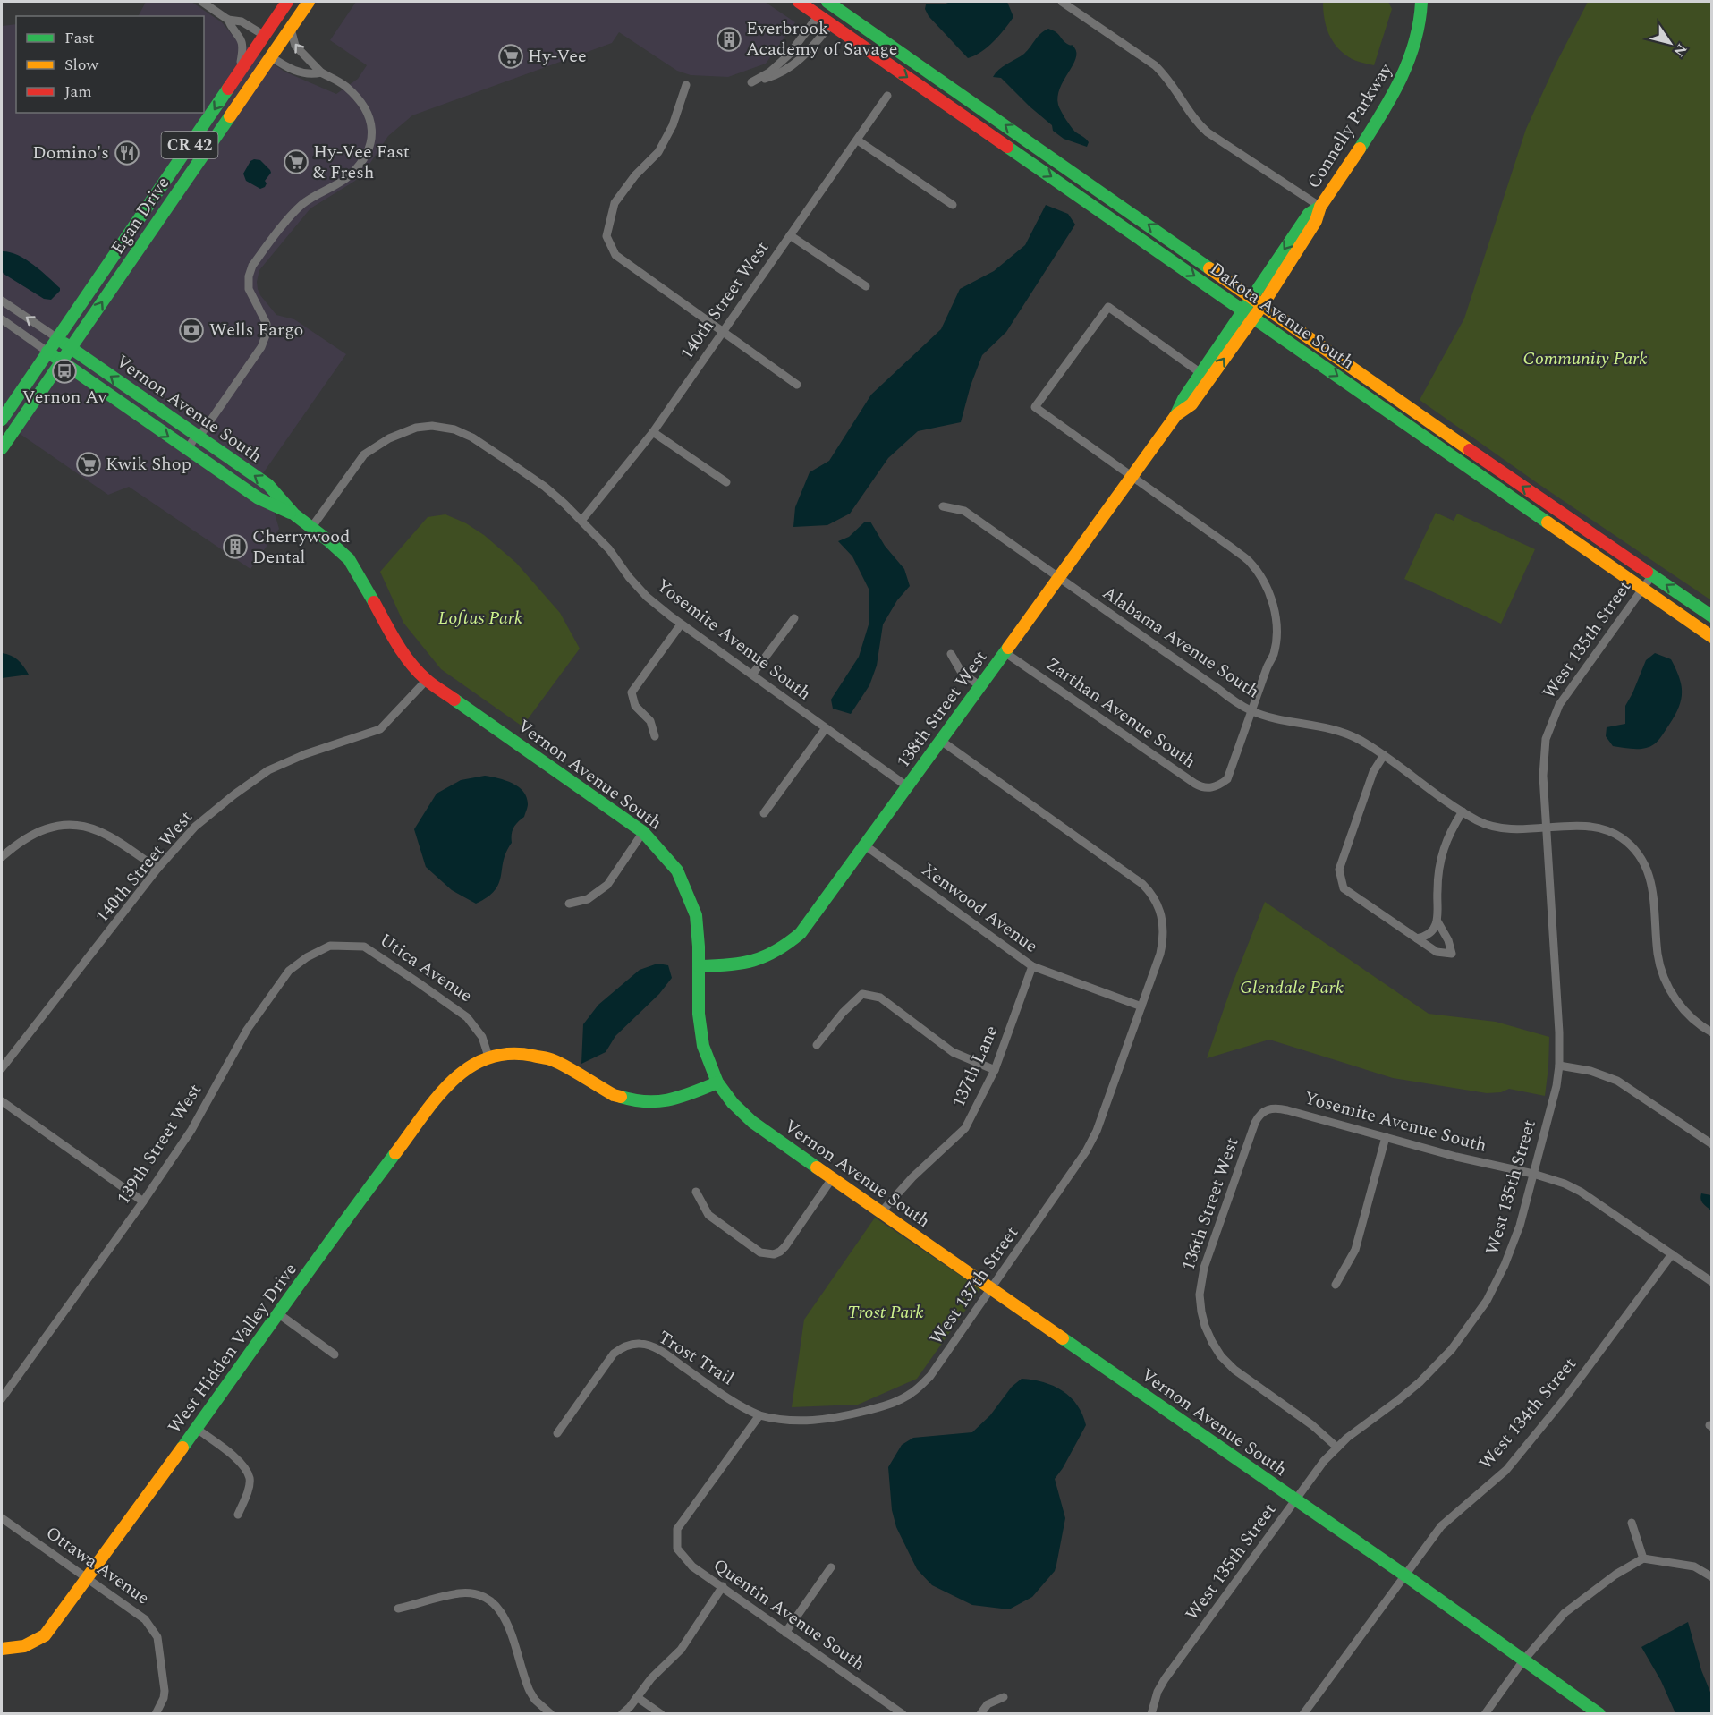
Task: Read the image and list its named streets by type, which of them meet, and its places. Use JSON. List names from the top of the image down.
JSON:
{
  "streets": {
    "main road": [
      "Connelly Parkway",
      "CR 42",
      "Egan Drive",
      "Dakota Avenue South",
      "Vernon Avenue South",
      "138th Street West",
      "West Hidden Valley Drive"
    ],
    "street": [
      "140th Street West",
      "Yosemite Avenue South",
      "West 135th Street",
      "Alabama Avenue South",
      "Zarthan Avenue South",
      "Xenwood Avenue",
      "Utica Avenue",
      "137th Lane",
      "139th Street West",
      "136th Street West",
      "West 137th Street",
      "Trost Trail",
      "West 134th Street",
      "Ottawa Avenue",
      "Quentin Avenue South"
    ]
  },
  "crossings": [
    ["Connelly Parkway", "Dakota Avenue South"],
    ["Connelly Parkway", "138th Street West"],
    ["Egan Drive", "Vernon Avenue South"],
    ["140th Street West", "Vernon Avenue South"],
    ["140th Street West", "Yosemite Avenue South"],
    ["Dakota Avenue South", "West 135th Street"],
    ["Vernon Avenue South", "Yosemite Avenue South"],
    ["Vernon Avenue South", "West 135th Street"],
    ["Vernon Avenue South", "138th Street West"],
    ["Vernon Avenue South", "137th Lane"],
    ["Vernon Avenue South", "West 137th Street"],
    ["Vernon Avenue South", "West 134th Street"],
    ["Yosemite Avenue South", "West 135th Street"],
    ["Yosemite Avenue South", "138th Street West"],
    ["Yosemite Avenue South", "136th Street West"],
    ["Yosemite Avenue South", "West 134th Street"],
    ["West 135th Street", "Alabama Avenue South"],
    ["West 135th Street", "136th Street West"],
    ["Alabama Avenue South", "138th Street West"],
    ["Alabama Avenue South", "Zarthan Avenue South"],
    ["138th Street West", "Zarthan Avenue South"],
    ["138th Street West", "Xenwood Avenue"],
    ["138th Street West", "West 137th Street"],
    ["Xenwood Avenue", "137th Lane"],
    ["Xenwood Avenue", "West 137th Street"],
    ["Utica Avenue", "139th Street West"],
    ["Utica Avenue", "West Hidden Valley Drive"],
    ["West 137th Street", "Trost Trail"],
    ["West 137th Street", "Quentin Avenue South"],
    ["West Hidden Valley Drive", "Ottawa Avenue"],
    ["Trost Trail", "Quentin Avenue South"]
  ],
  "parks": [
    "Community Park",
    "Loftus Park",
    "Glendale Park",
    "Trost Park"
  ],
  "places": {
    "building": ["Everbrook Academy of Savage", "Cherrywood Dental"],
    "supermarket": ["Hy-Vee", "Hy-Vee Fast & Fresh", "Kwik Shop"],
    "restaurant": ["Domino's"],
    "bank": ["Wells Fargo"],
    "bus stop": ["Vernon Av"]
  },
  "legend": ["Fast", "Slow", "Jam"],
  "north": "bottom right"
}
